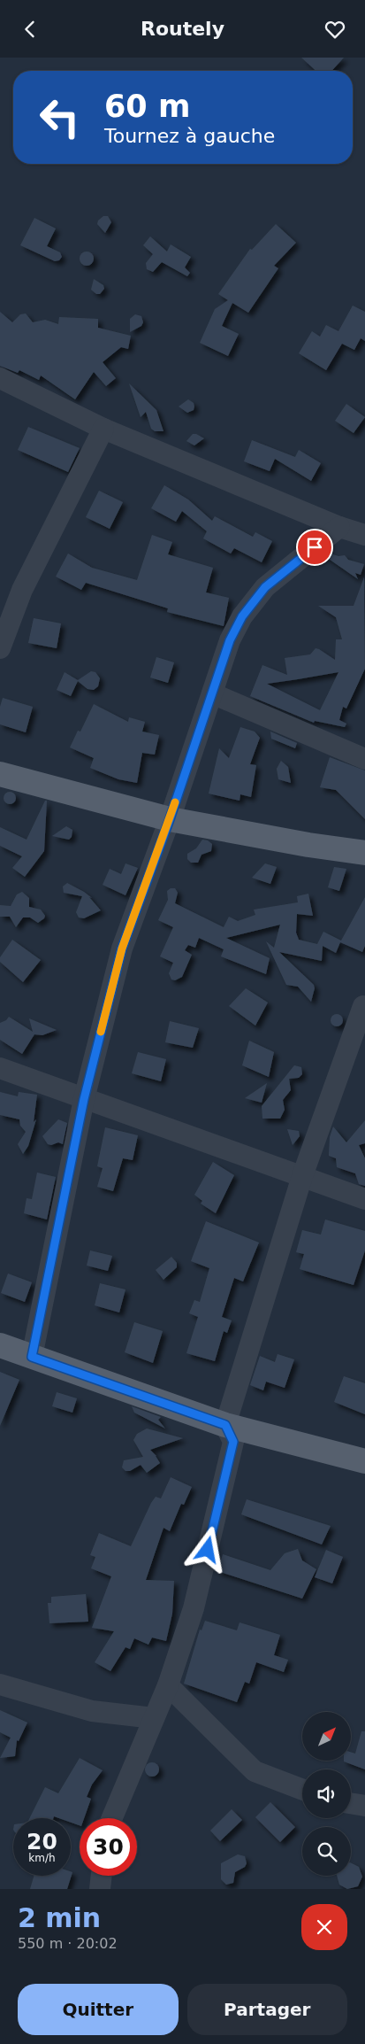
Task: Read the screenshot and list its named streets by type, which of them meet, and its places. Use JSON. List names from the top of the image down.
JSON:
{
  "north": "top right",
  "page": {
    "header": "Routely",
    "turn": ["60 m", "Tournez à gauche"],
    "speed": "20 km/h",
    "limit": "30",
    "heading": ["2 min", "550 m · 20:02"],
    "buttons": ["Quitter", "Partager"]
  }
}
